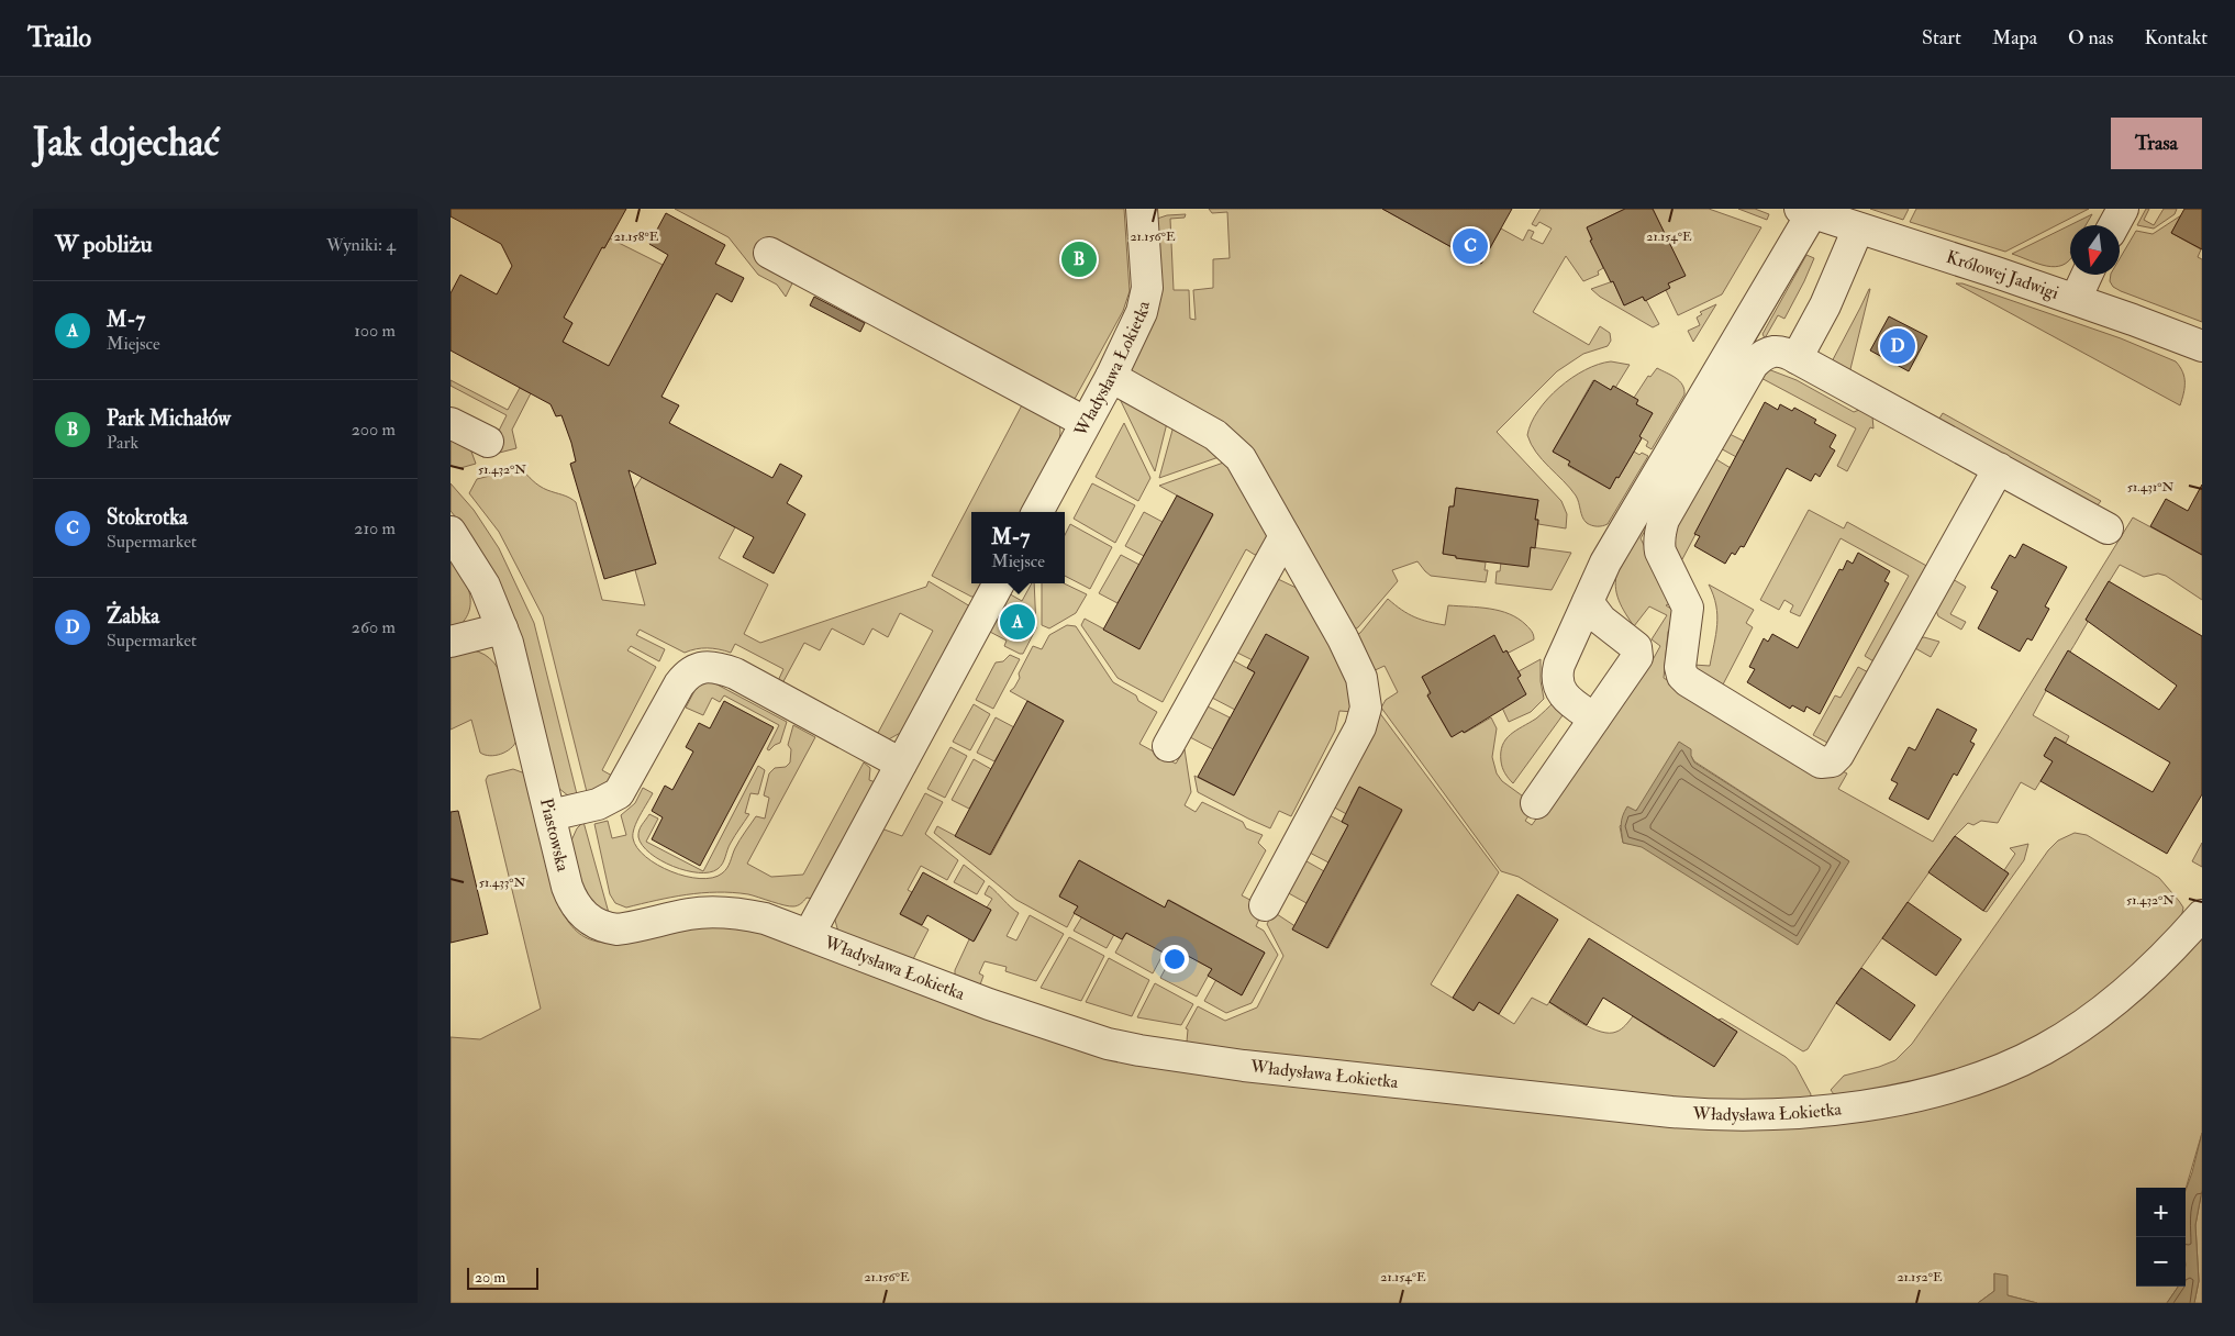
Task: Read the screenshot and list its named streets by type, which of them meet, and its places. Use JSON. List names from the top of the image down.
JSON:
{
  "streets": {
    "street": ["Królowej Jadwigi", "Władysława Łokietka", "Piastowska"]
  },
  "crossings": [
    ["Władysława Łokietka", "Piastowska"]
  ],
  "scale_bar": "20 m",
  "north": "bottom",
  "page": {
    "header": "Trailo",
    "nav": [
      "Start",
      "Mapa",
      "O nas",
      "Kontakt"
    ],
    "buttons": "Trasa",
    "title": "Jak dojechać",
    "heading": ["W pobliżu", "Wyniki: 4"],
    "pins": [
      "C",
      "B",
      "D",
      "A"
    ],
    "list": [
      {
        "mark": "A",
        "name": "M-7",
        "note": "Miejsce",
        "value": "100 m"
      },
      {
        "mark": "B",
        "name": "Park Michałów",
        "note": "Park",
        "value": "200 m"
      },
      {
        "mark": "C",
        "name": "Stokrotka",
        "note": "Supermarket",
        "value": "210 m"
      },
      {
        "mark": "D",
        "name": "Żabka",
        "note": "Supermarket",
        "value": "260 m"
      }
    ],
    "popup": ["M-7", "Miejsce"],
    "map_buttons": ["+", "−"],
    "scale": "20 m"
  },
  "coordinates": [
    "21.158°E",
    "21.156°E",
    "21.154°E",
    "51.432°N",
    "51.431°N",
    "51.433°N",
    "21.152°E"
  ]
}
